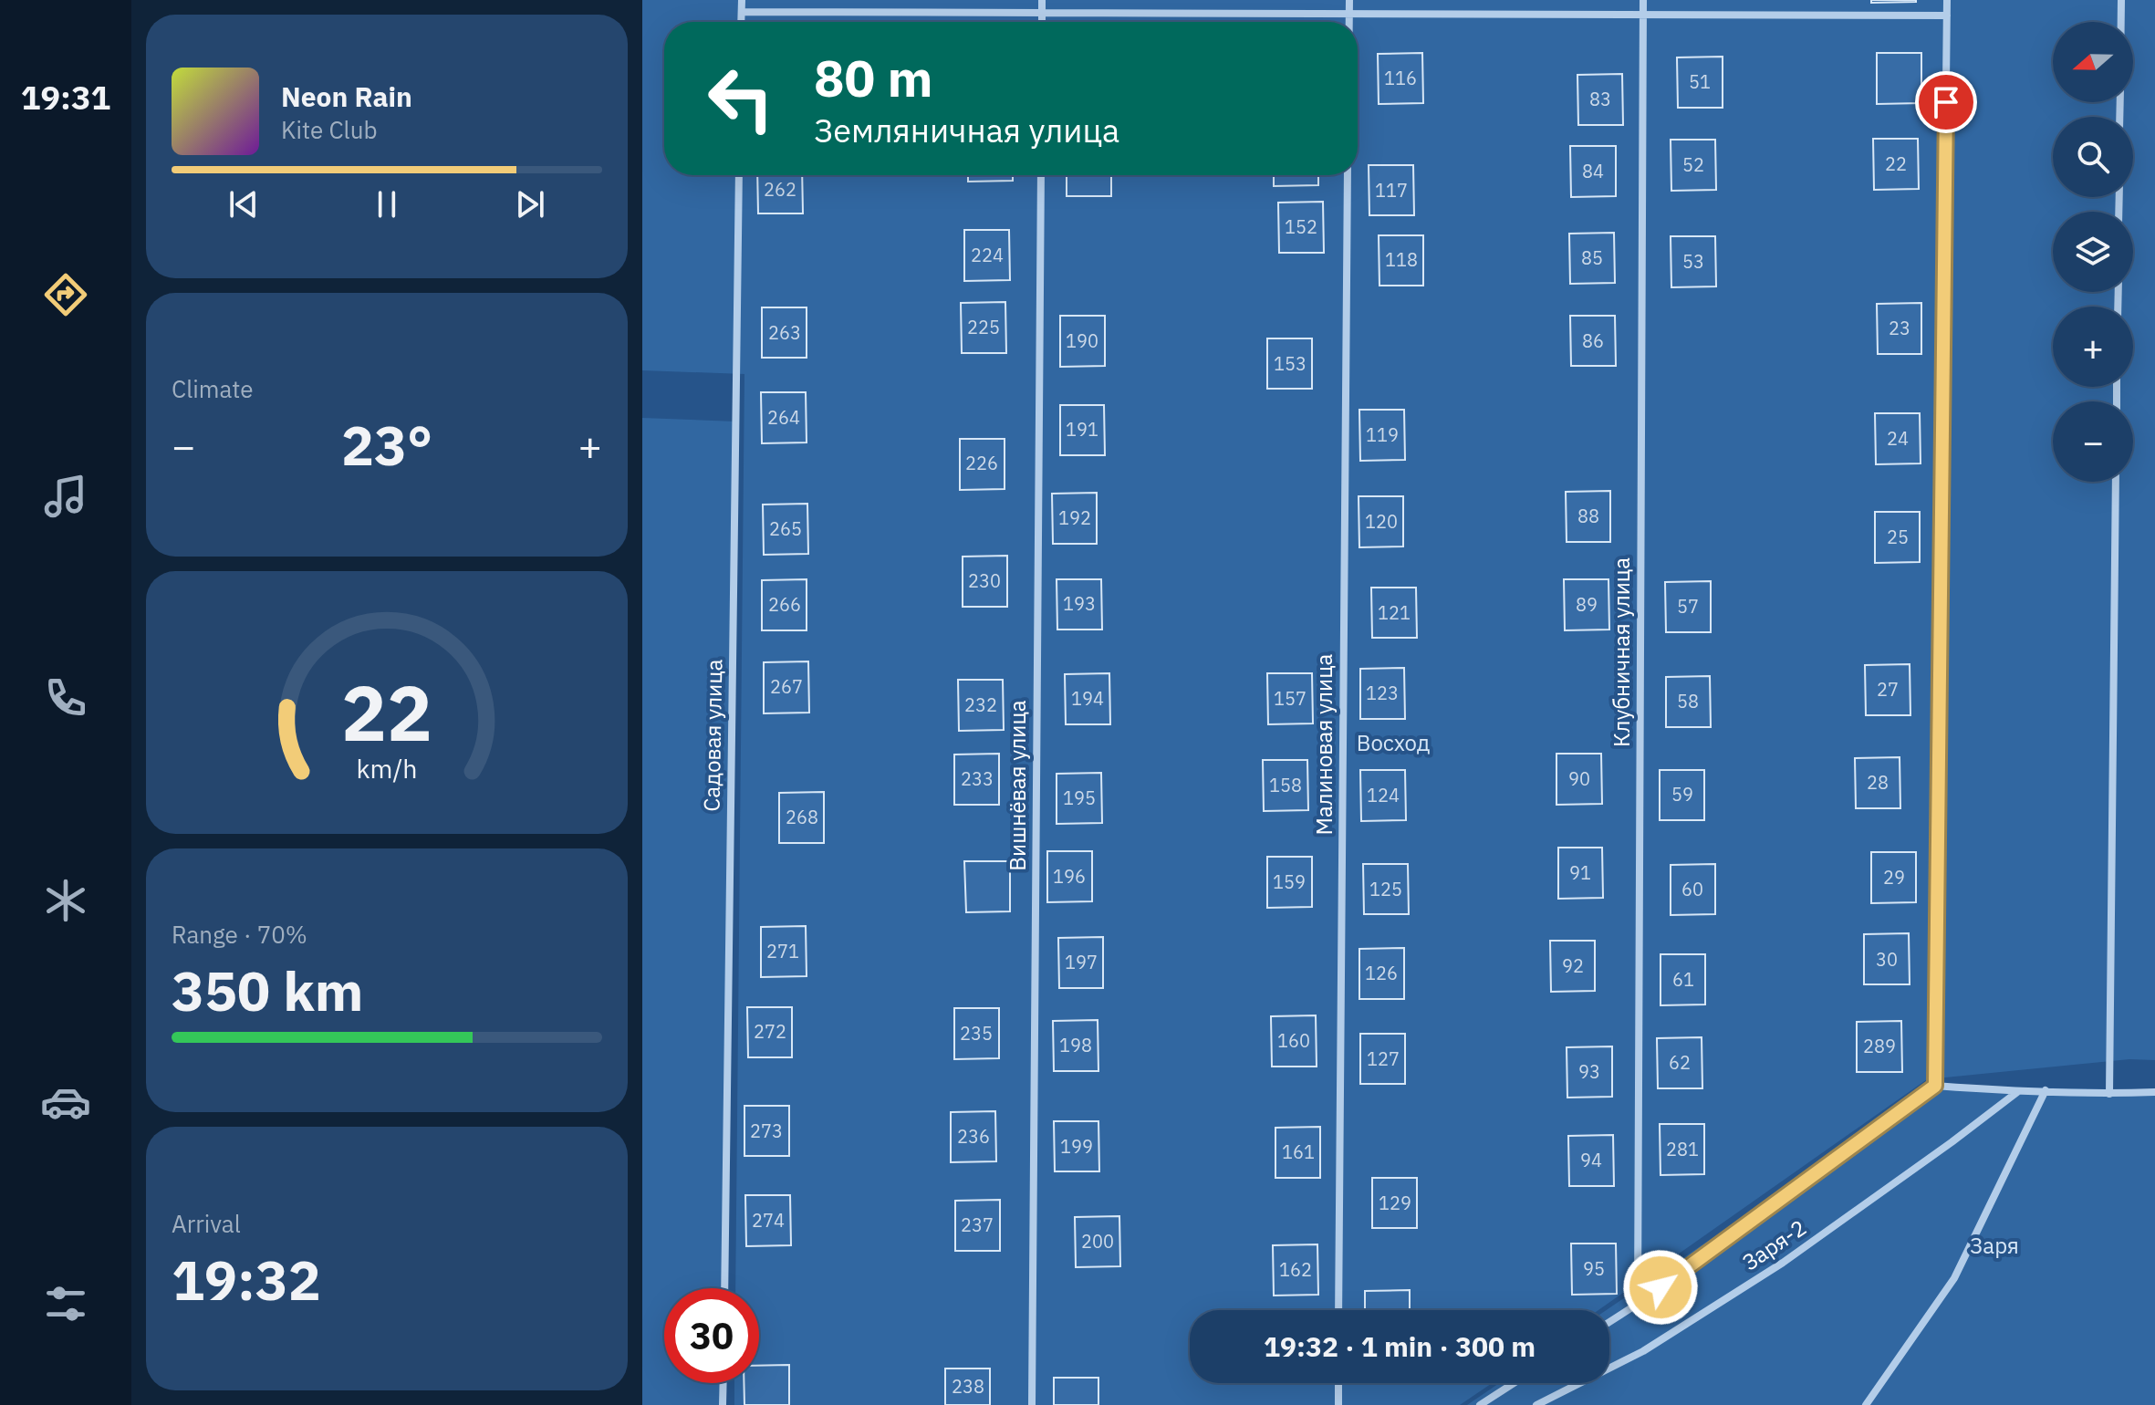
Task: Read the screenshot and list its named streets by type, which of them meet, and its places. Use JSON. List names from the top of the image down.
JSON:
{
  "streets": {
    "street": [
      "Клубничная улица",
      "Садовая улица",
      "Малиновая улица",
      "Вишнёвая улица",
      "Заря-2"
    ]
  },
  "parks": ["Восход", "Заря"],
  "house_numbers": [
    "116",
    "51",
    "83",
    "22",
    "52",
    "84",
    "262",
    "117",
    "152",
    "224",
    "85",
    "118",
    "53",
    "225",
    "23",
    "263",
    "190",
    "86",
    "153",
    "264",
    "191",
    "119",
    "24",
    "226",
    "88",
    "192",
    "120",
    "265",
    "25",
    "230",
    "193",
    "266",
    "89",
    "57",
    "121",
    "267",
    "27",
    "123",
    "194",
    "157",
    "58",
    "232",
    "233",
    "90",
    "28",
    "158",
    "59",
    "124",
    "195",
    "268",
    "91",
    "196",
    "29",
    "159",
    "125",
    "60",
    "271",
    "30",
    "197",
    "92",
    "126",
    "61",
    "272",
    "235",
    "160",
    "198",
    "289",
    "127",
    "62",
    "93",
    "273",
    "236",
    "199",
    "281",
    "161",
    "94",
    "129",
    "274",
    "237",
    "200",
    "95",
    "162",
    "238"
  ],
  "north": "left",
  "page": {
    "tabs": "19:31",
    "map_buttons": ["+", "−"],
    "turn": ["80 m", "Земляничная улица"],
    "song": ["Neon Rain", "Kite Club"],
    "tile": [
      "Climate",
      ["Range · 70%", "350 km"],
      ["Arrival", "19:32"]
    ],
    "heat": ["−", "23°", "+"],
    "limit": "30",
    "trip": "19:32 · 1 min · 300 m",
    "gauge": ["22", "km/h"]
  }
}
